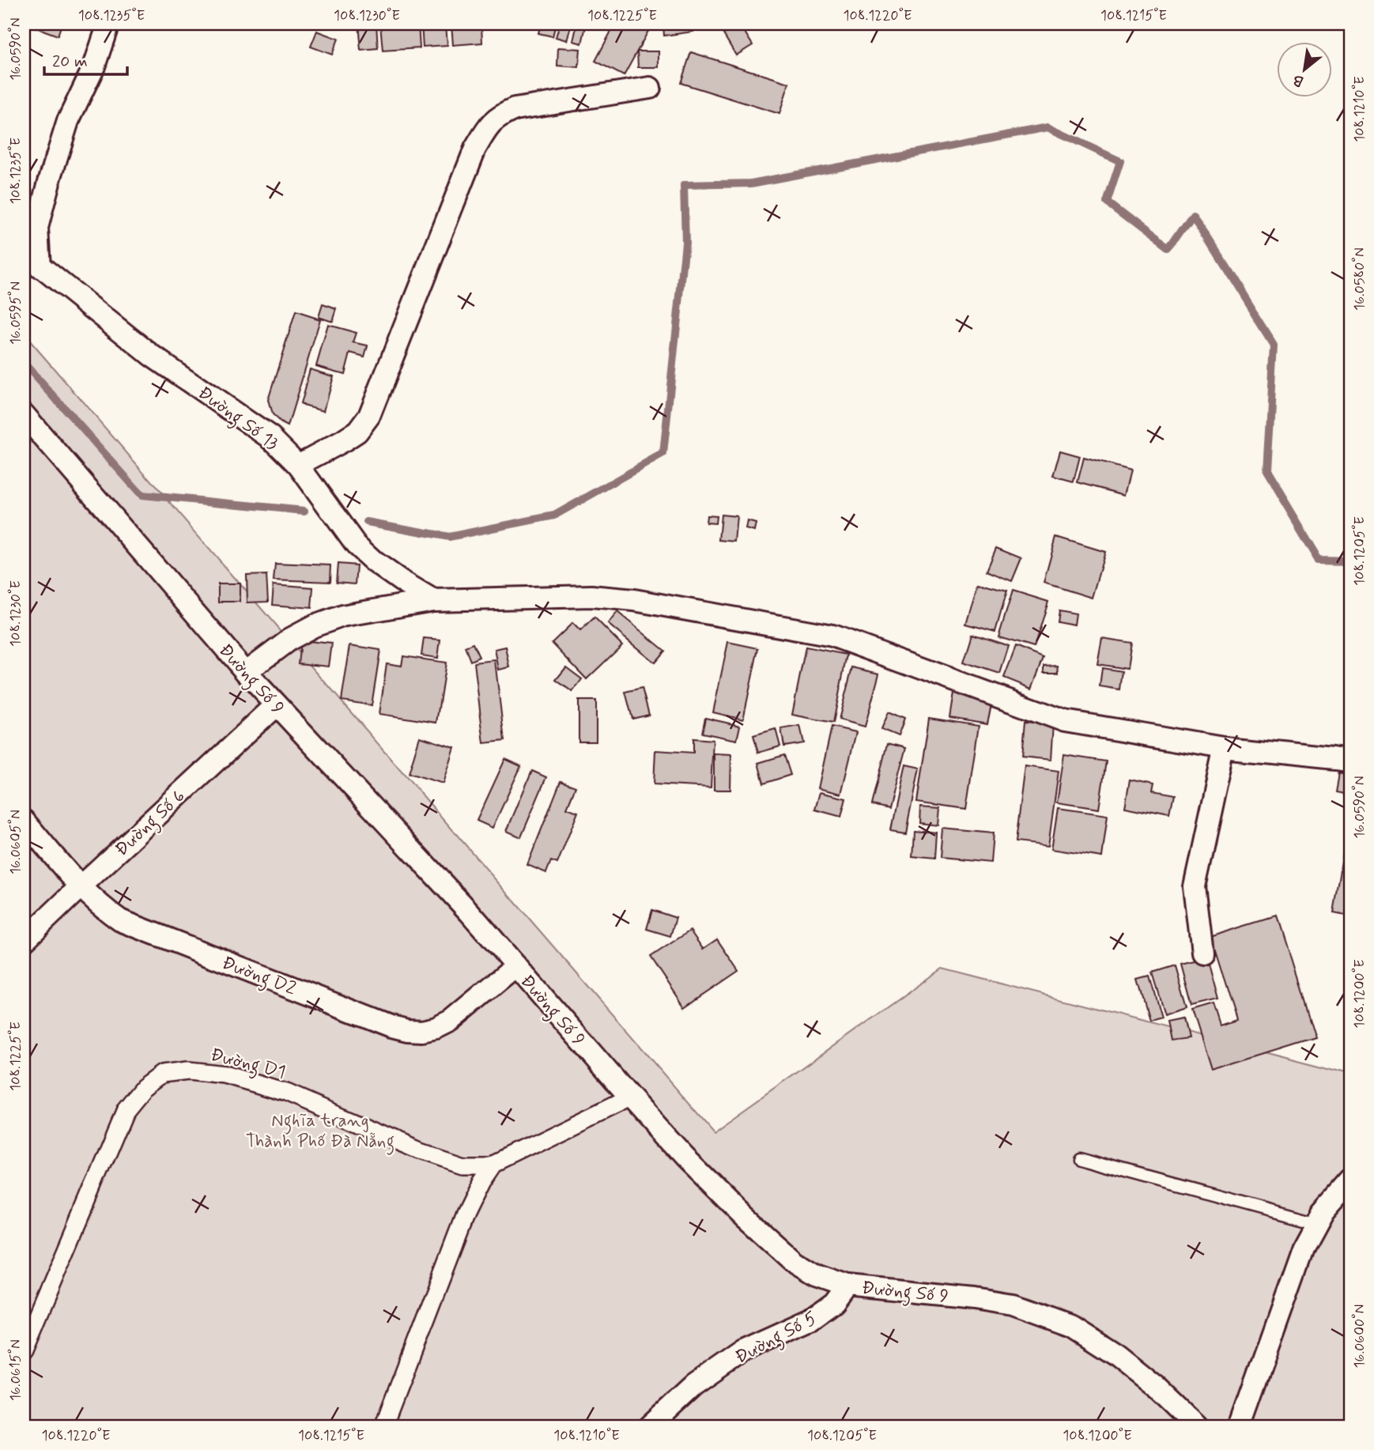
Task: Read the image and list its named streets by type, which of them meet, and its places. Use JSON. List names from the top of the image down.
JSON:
{
  "streets": {
    "street": [
      "Đường Số 13",
      "Đường Số 9",
      "Đường Số 6",
      "Đường D2",
      "Đường D1",
      "Đường Số 5"
    ]
  },
  "crossings": [
    ["Đường Số 9", "Đường Số 6"],
    ["Đường Số 9", "Đường D2"],
    ["Đường Số 9", "Đường D1"],
    ["Đường Số 9", "Đường Số 5"],
    ["Đường Số 6", "Đường D2"]
  ],
  "parks": ["Nghĩa trang Thành Phố Đà Nẵng"],
  "scale_bar": "20 m",
  "north": "bottom left",
  "coordinates": [
    "108.1235°E",
    "108.1230°E",
    "108.1225°E",
    "108.1220°E",
    "108.1215°E",
    "16.0590°N",
    "108.1210°E",
    "16.0580°N",
    "16.0595°N",
    "108.1205°E",
    "16.0605°N",
    "108.1200°E",
    "16.0600°N",
    "16.0615°N"
  ]
}
